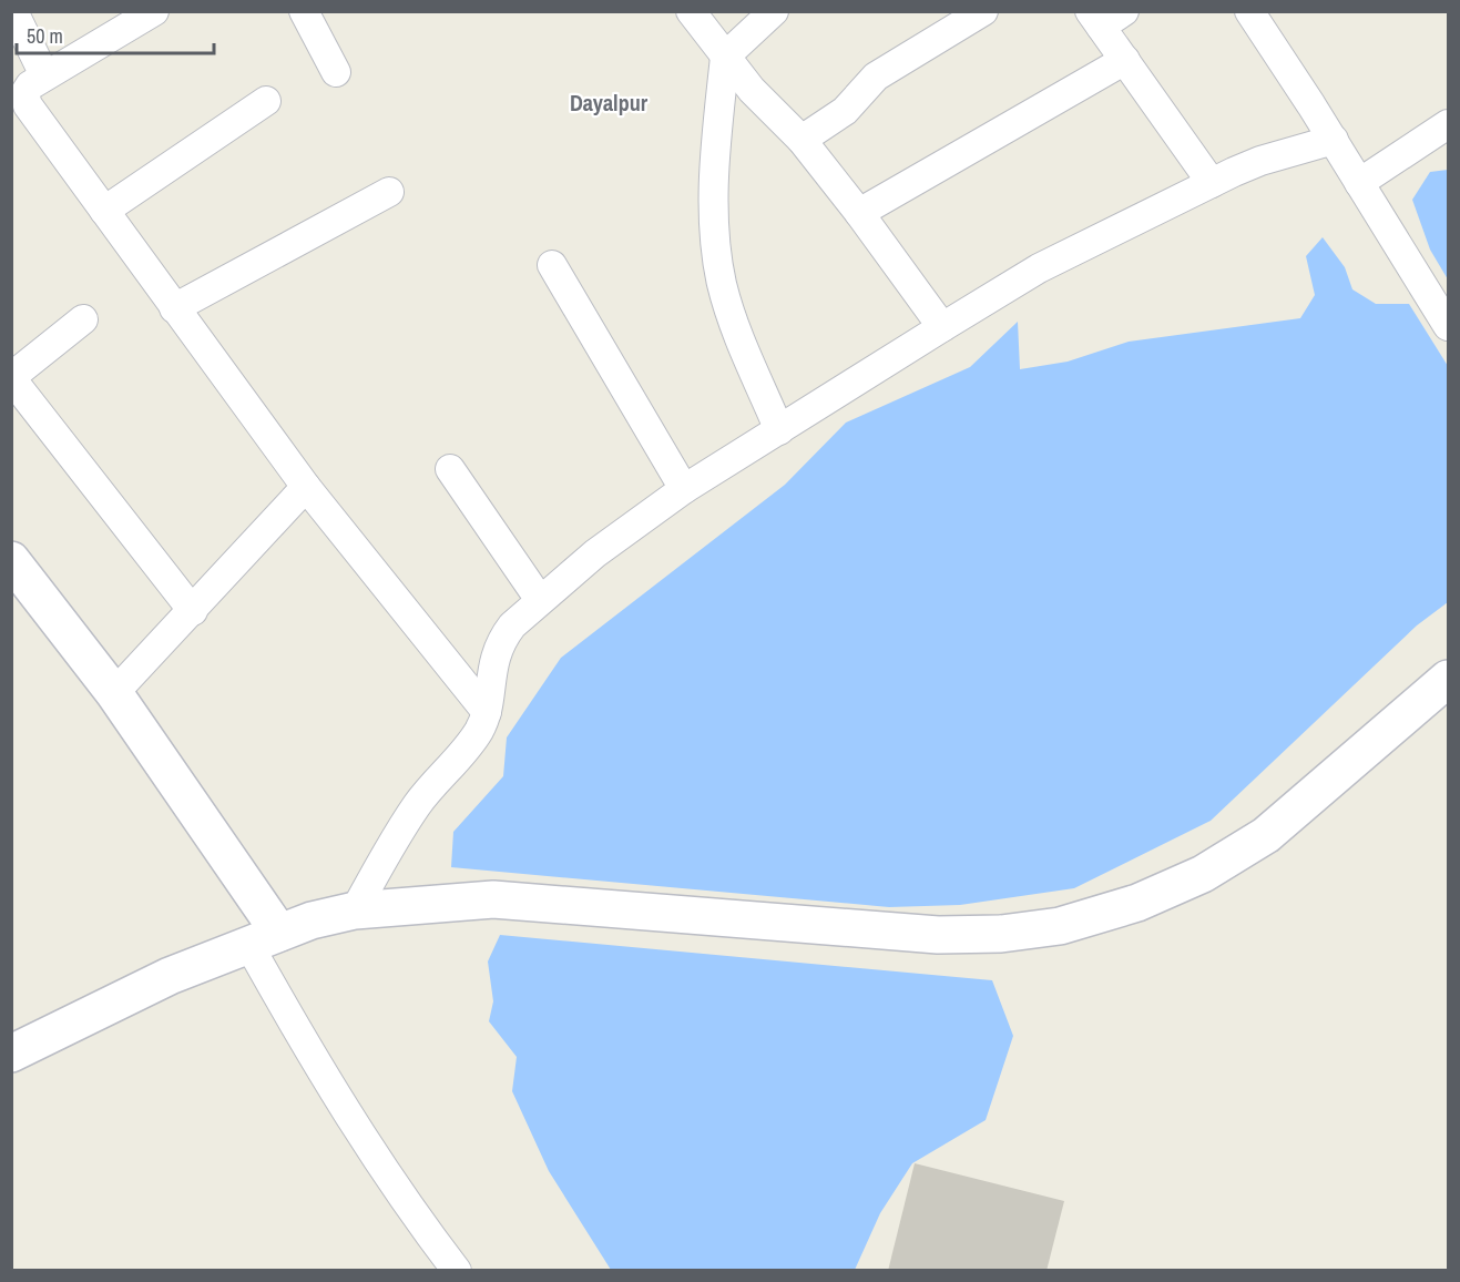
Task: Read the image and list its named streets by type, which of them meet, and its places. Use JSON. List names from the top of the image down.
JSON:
{
  "districts": ["Dayalpur"],
  "scale_bar": "50 m"
}
